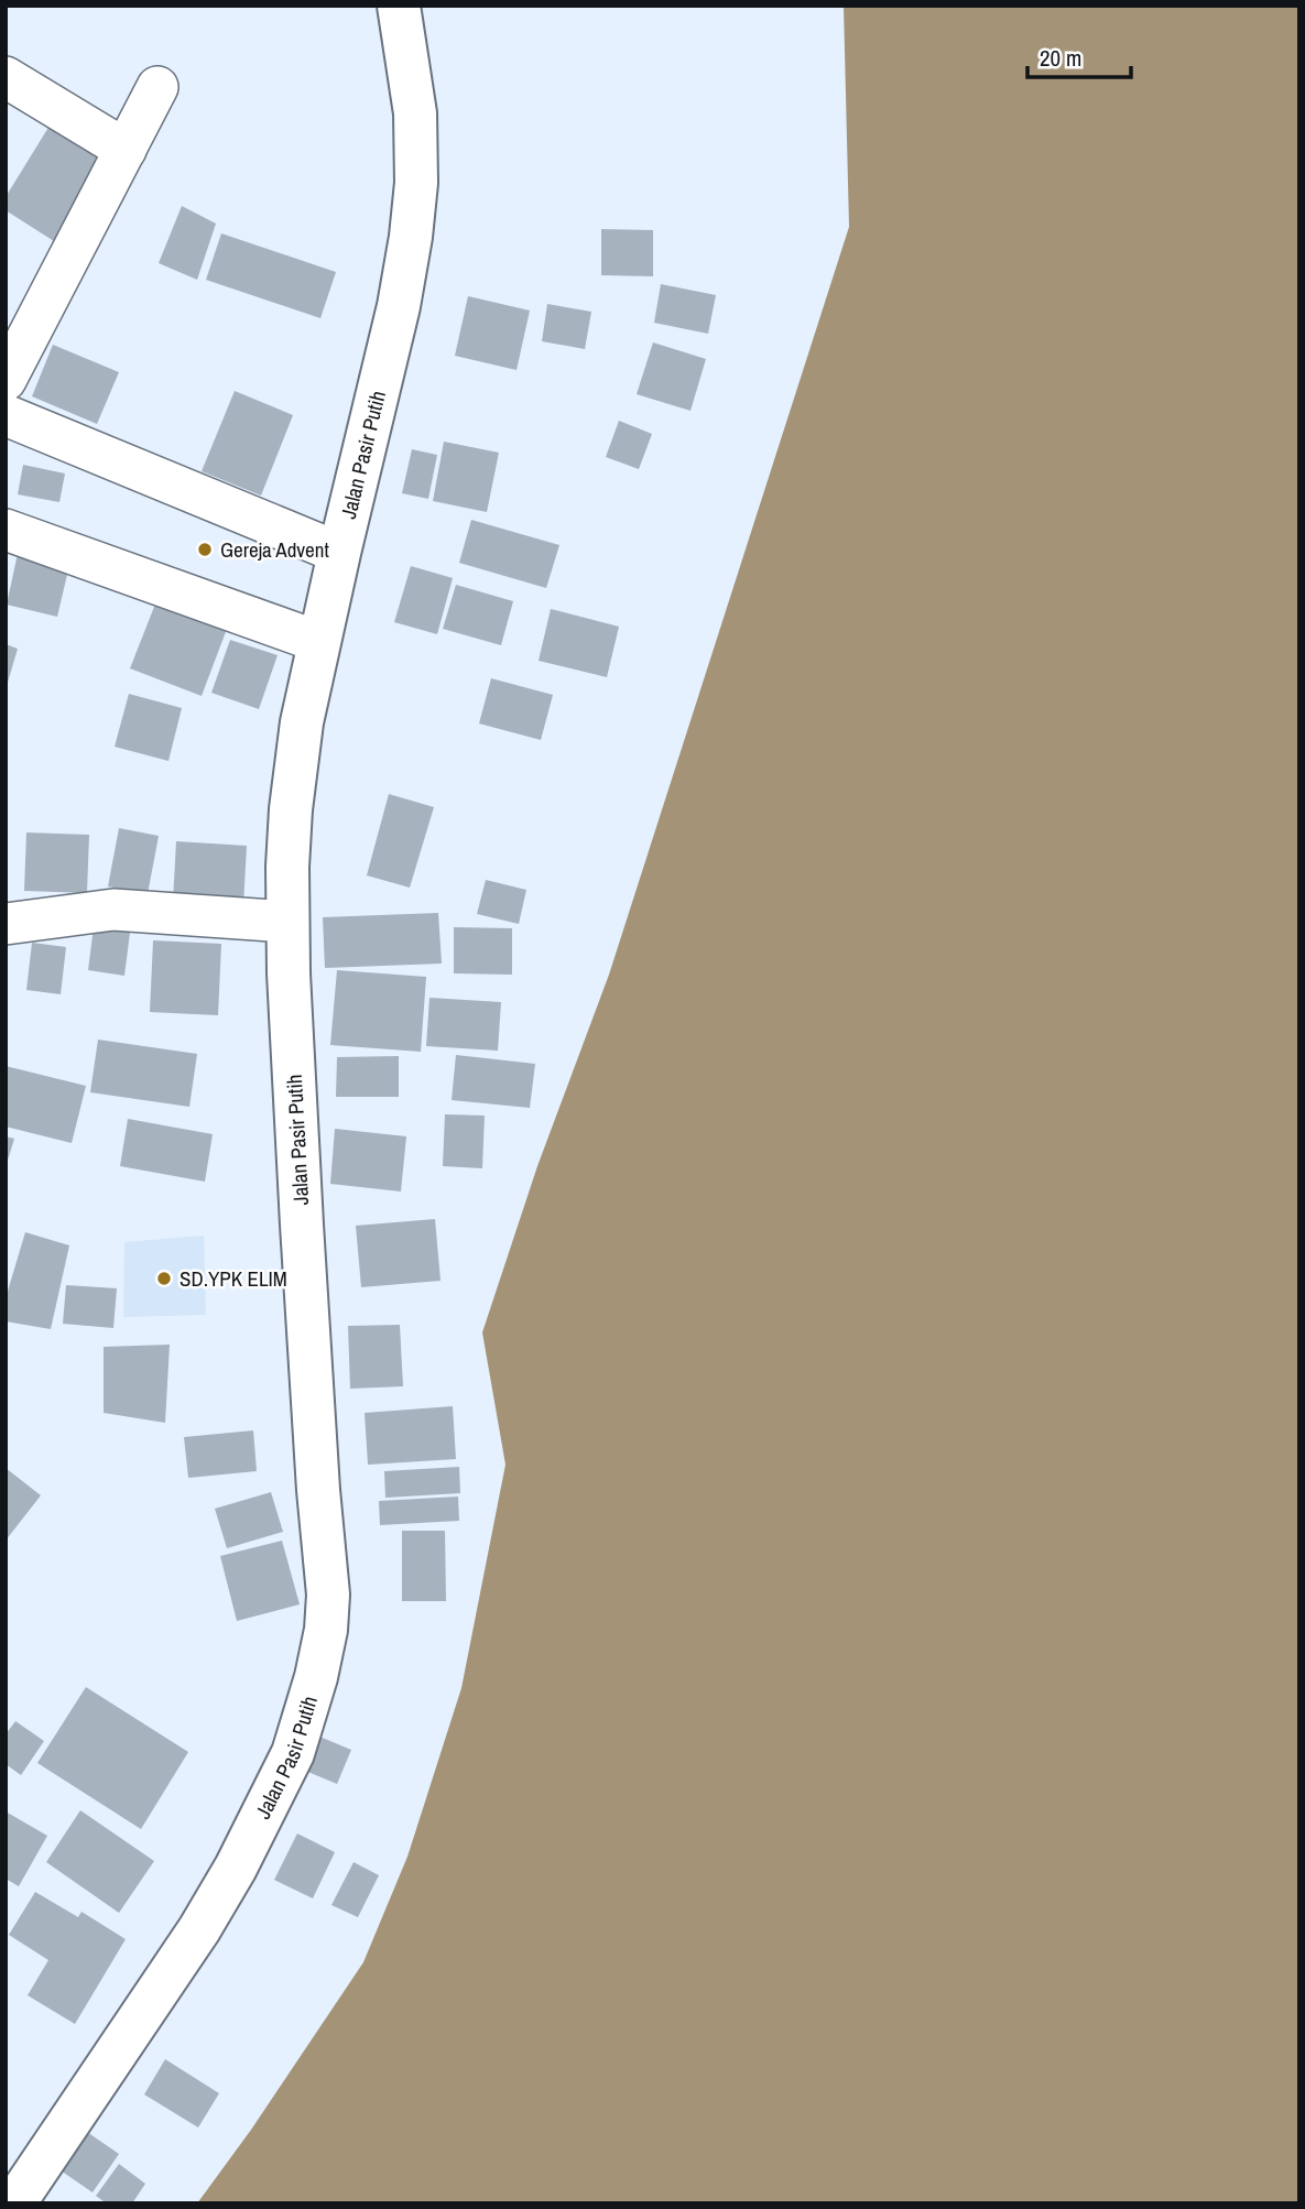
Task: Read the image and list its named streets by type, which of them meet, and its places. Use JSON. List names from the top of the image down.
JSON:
{
  "streets": {
    "main road": ["Jalan Pasir Putih"]
  },
  "places": ["Gereja Advent", "SD.YPK ELIM"],
  "scale_bar": "20 m"
}
